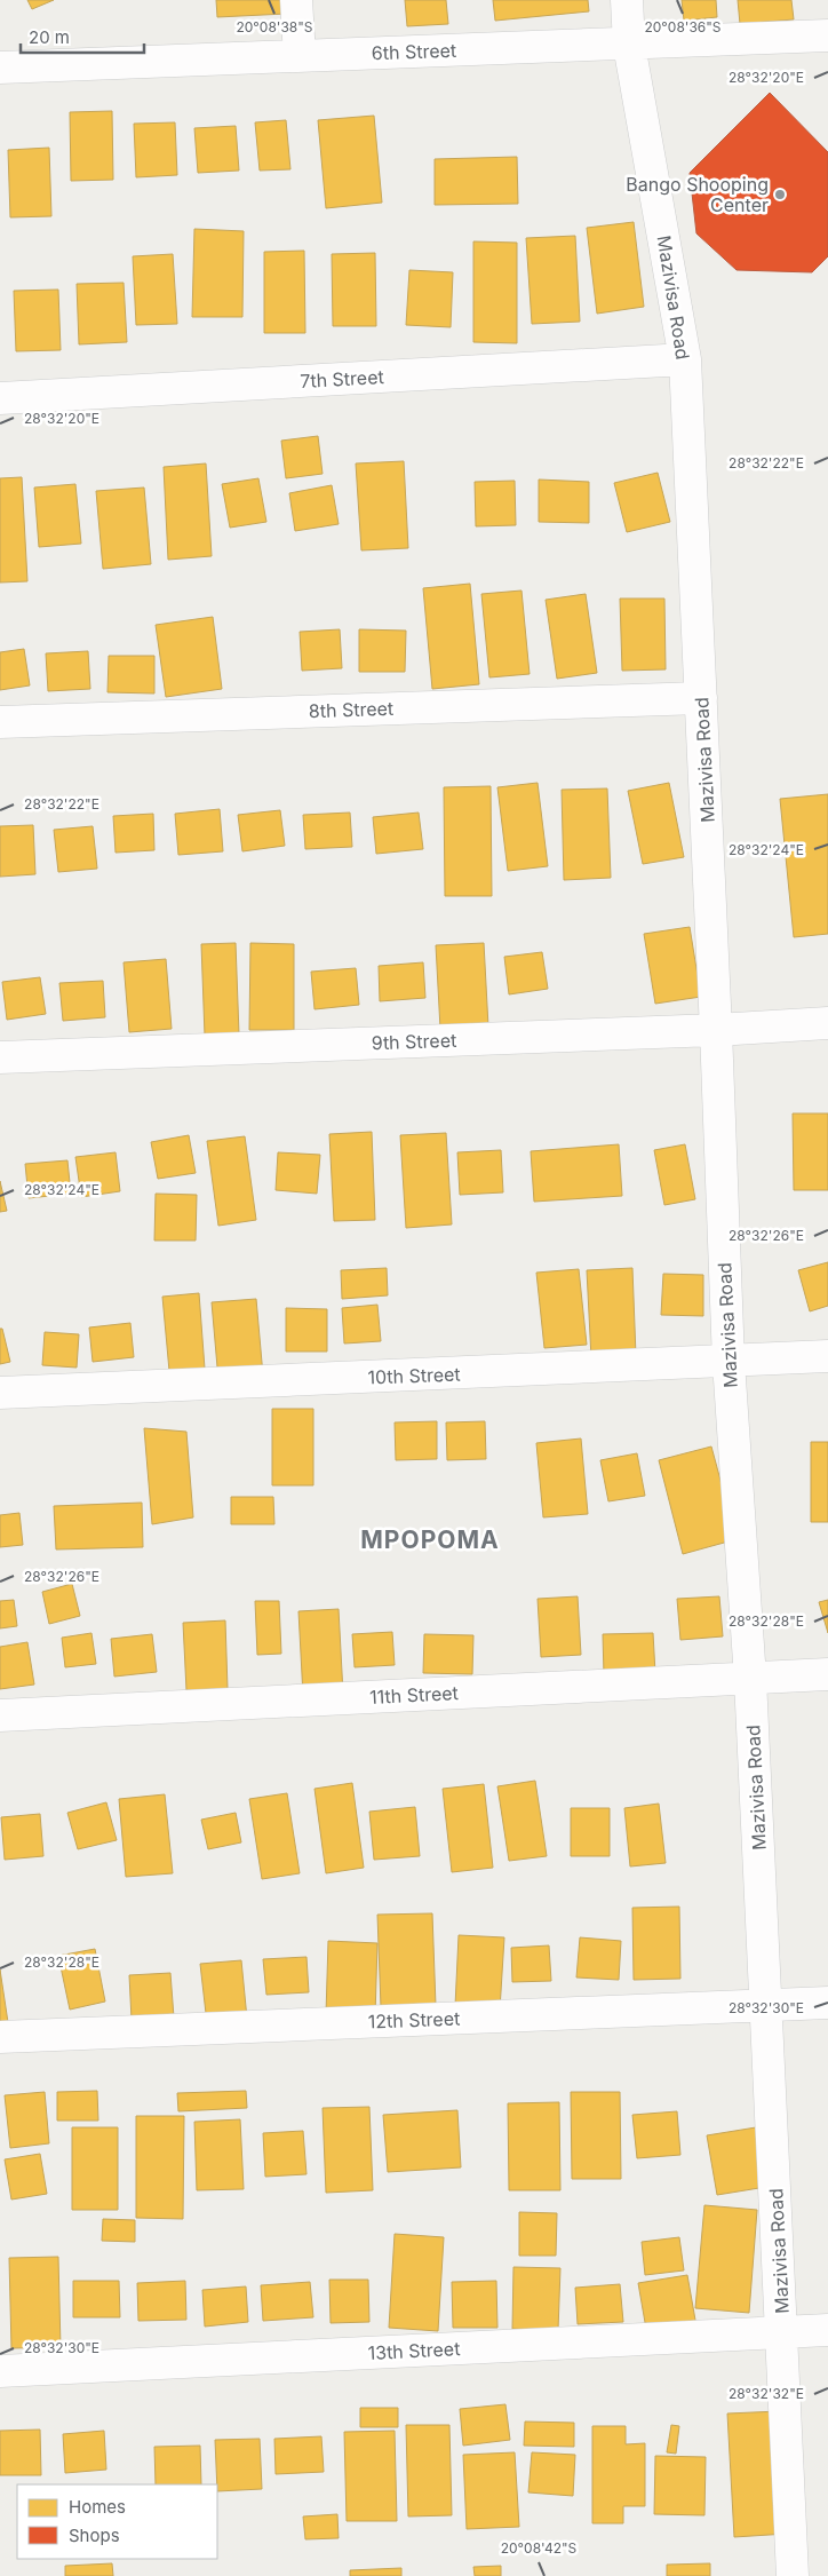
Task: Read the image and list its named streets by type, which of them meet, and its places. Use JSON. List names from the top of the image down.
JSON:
{
  "streets": {
    "street": [
      "6th Street",
      "Mazivisa Road",
      "7th Street",
      "8th Street",
      "9th Street",
      "10th Street",
      "11th Street",
      "12th Street",
      "13th Street"
    ]
  },
  "crossings": [
    ["6th Street", "Mazivisa Road"],
    ["Mazivisa Road", "7th Street"],
    ["Mazivisa Road", "8th Street"],
    ["Mazivisa Road", "9th Street"],
    ["Mazivisa Road", "10th Street"],
    ["Mazivisa Road", "11th Street"],
    ["Mazivisa Road", "12th Street"],
    ["Mazivisa Road", "13th Street"]
  ],
  "districts": ["MPOPOMA"],
  "places": ["Bango Shooping Center"],
  "legend": ["Homes", "Shops"],
  "scale_bar": "20 m",
  "coordinates": [
    "20°08'38\"S",
    "20°08'36\"S",
    "28°32'20\"E",
    "28°32'22\"E",
    "28°32'24\"E",
    "28°32'26\"E",
    "28°32'28\"E",
    "28°32'30\"E",
    "28°32'32\"E",
    "20°08'42\"S"
  ]
}
